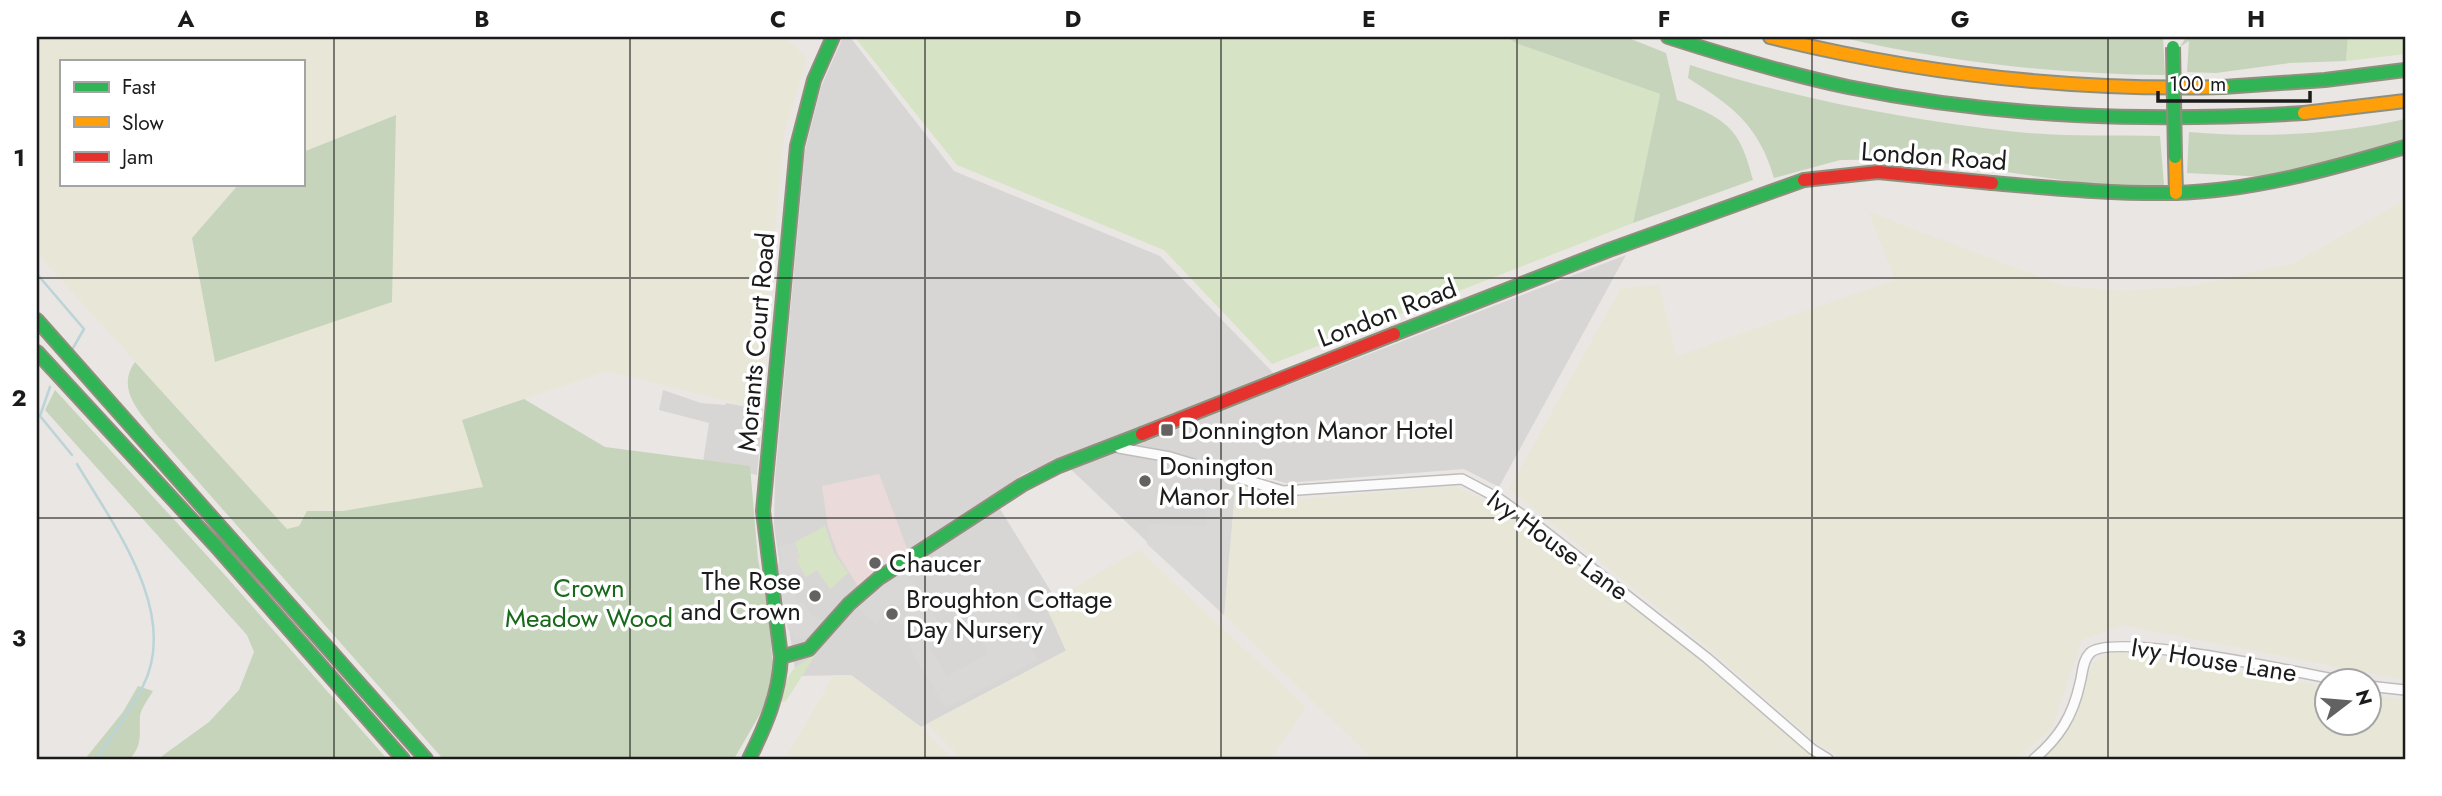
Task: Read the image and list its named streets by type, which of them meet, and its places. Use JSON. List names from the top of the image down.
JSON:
{
  "streets": {
    "main road": ["London Road", "Morants Court Road"],
    "street": ["Ivy House Lane"]
  },
  "crossings": [
    ["London Road", "Morants Court Road"],
    ["London Road", "Ivy House Lane"]
  ],
  "parks": ["Crown Meadow Wood"],
  "places": {
    "transit": ["Donnington Manor Hotel"],
    "other": [
      "Donington Manor Hotel",
      "Chaucer",
      "The Rose and Crown",
      "Broughton Cottage Day Nursery"
    ]
  },
  "legend": ["Fast", "Slow", "Jam"],
  "scale_bar": "100 m",
  "north": "right",
  "grid": {
    "columns": [
      "A",
      "B",
      "C",
      "D",
      "E",
      "F",
      "G",
      "H"
    ],
    "rows": ["1", "2", "3"]
  }
}
